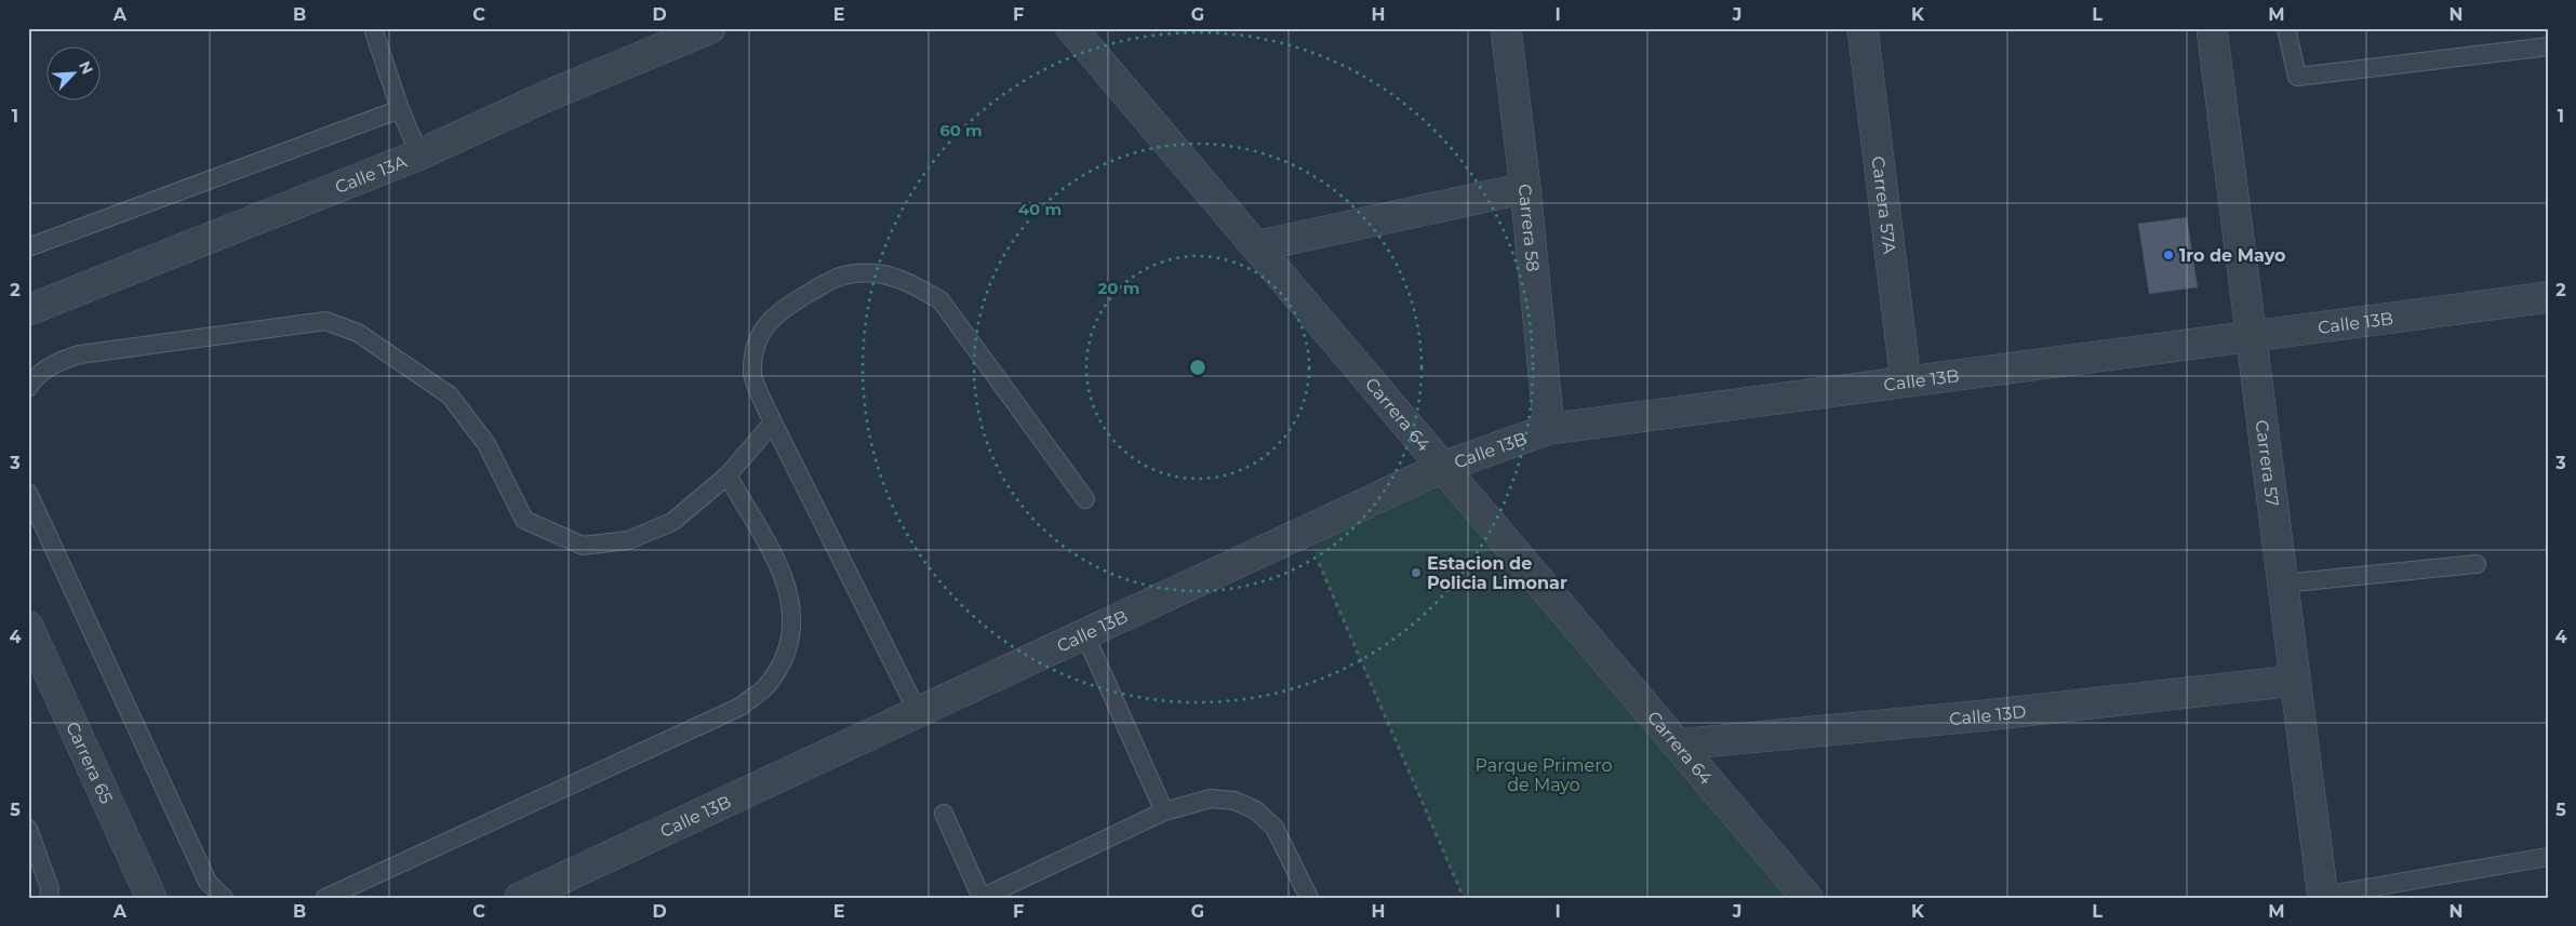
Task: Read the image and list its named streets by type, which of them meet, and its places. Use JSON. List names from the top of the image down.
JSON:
{
  "streets": {
    "street": [
      "Calle 13A",
      "Carrera 57A",
      "Carrera 58",
      "Calle 13B",
      "Carrera 64",
      "Carrera 57",
      "Calle 13D",
      "Carrera 65"
    ]
  },
  "crossings": [
    ["Carrera 57A", "Calle 13B"],
    ["Carrera 58", "Calle 13B"],
    ["Calle 13B", "Carrera 64"],
    ["Calle 13B", "Carrera 57"],
    ["Carrera 64", "Calle 13D"],
    ["Carrera 57", "Calle 13D"]
  ],
  "parks": ["Parque Primero de Mayo"],
  "places": ["1ro de Mayo", "Estacion de Policia Limonar"],
  "north": "top right",
  "grid": {
    "columns": [
      "A",
      "B",
      "C",
      "D",
      "E",
      "F",
      "G",
      "H",
      "I",
      "J",
      "K",
      "L",
      "M",
      "N"
    ],
    "rows": [
      "1",
      "2",
      "3",
      "4",
      "5"
    ]
  },
  "rings": ["60 m", "40 m", "20 m"]
}
